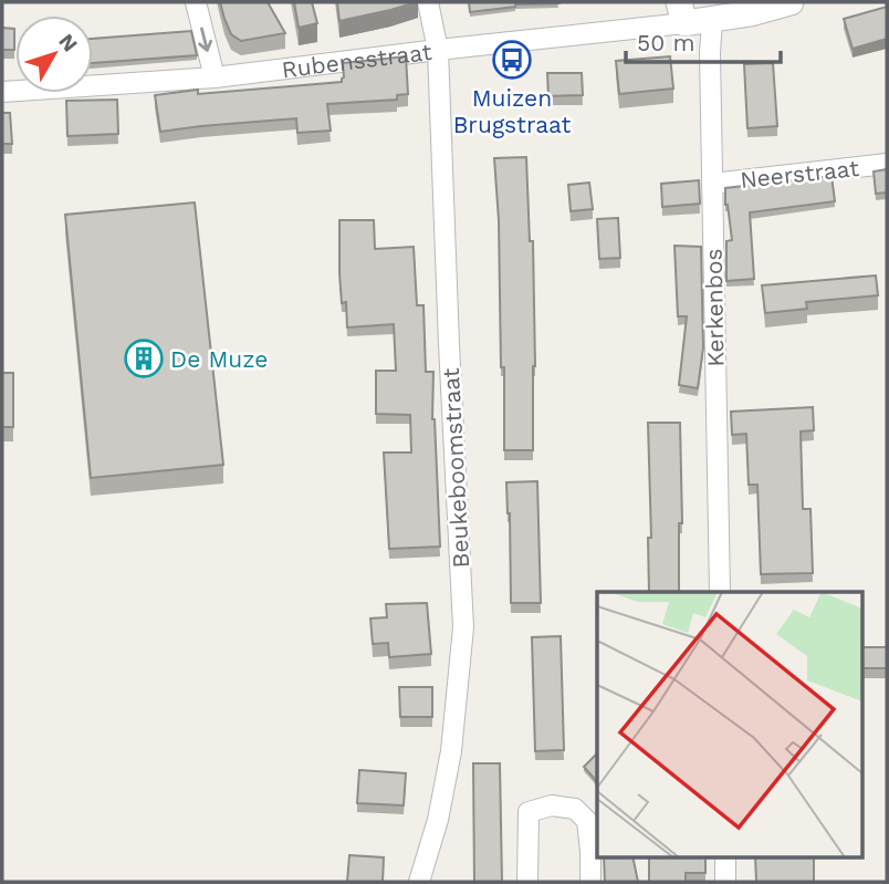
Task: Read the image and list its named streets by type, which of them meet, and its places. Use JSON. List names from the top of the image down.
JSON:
{
  "streets": {
    "street": [
      "Rubensstraat",
      "Neerstraat",
      "Kerkenbos",
      "Beukeboomstraat"
    ]
  },
  "crossings": [
    ["Rubensstraat", "Kerkenbos"],
    ["Rubensstraat", "Beukeboomstraat"],
    ["Neerstraat", "Kerkenbos"]
  ],
  "places": {
    "bus stop": ["Muizen Brugstraat"],
    "building": ["De Muze"]
  },
  "scale_bar": "50 m",
  "north": "top right"
}
